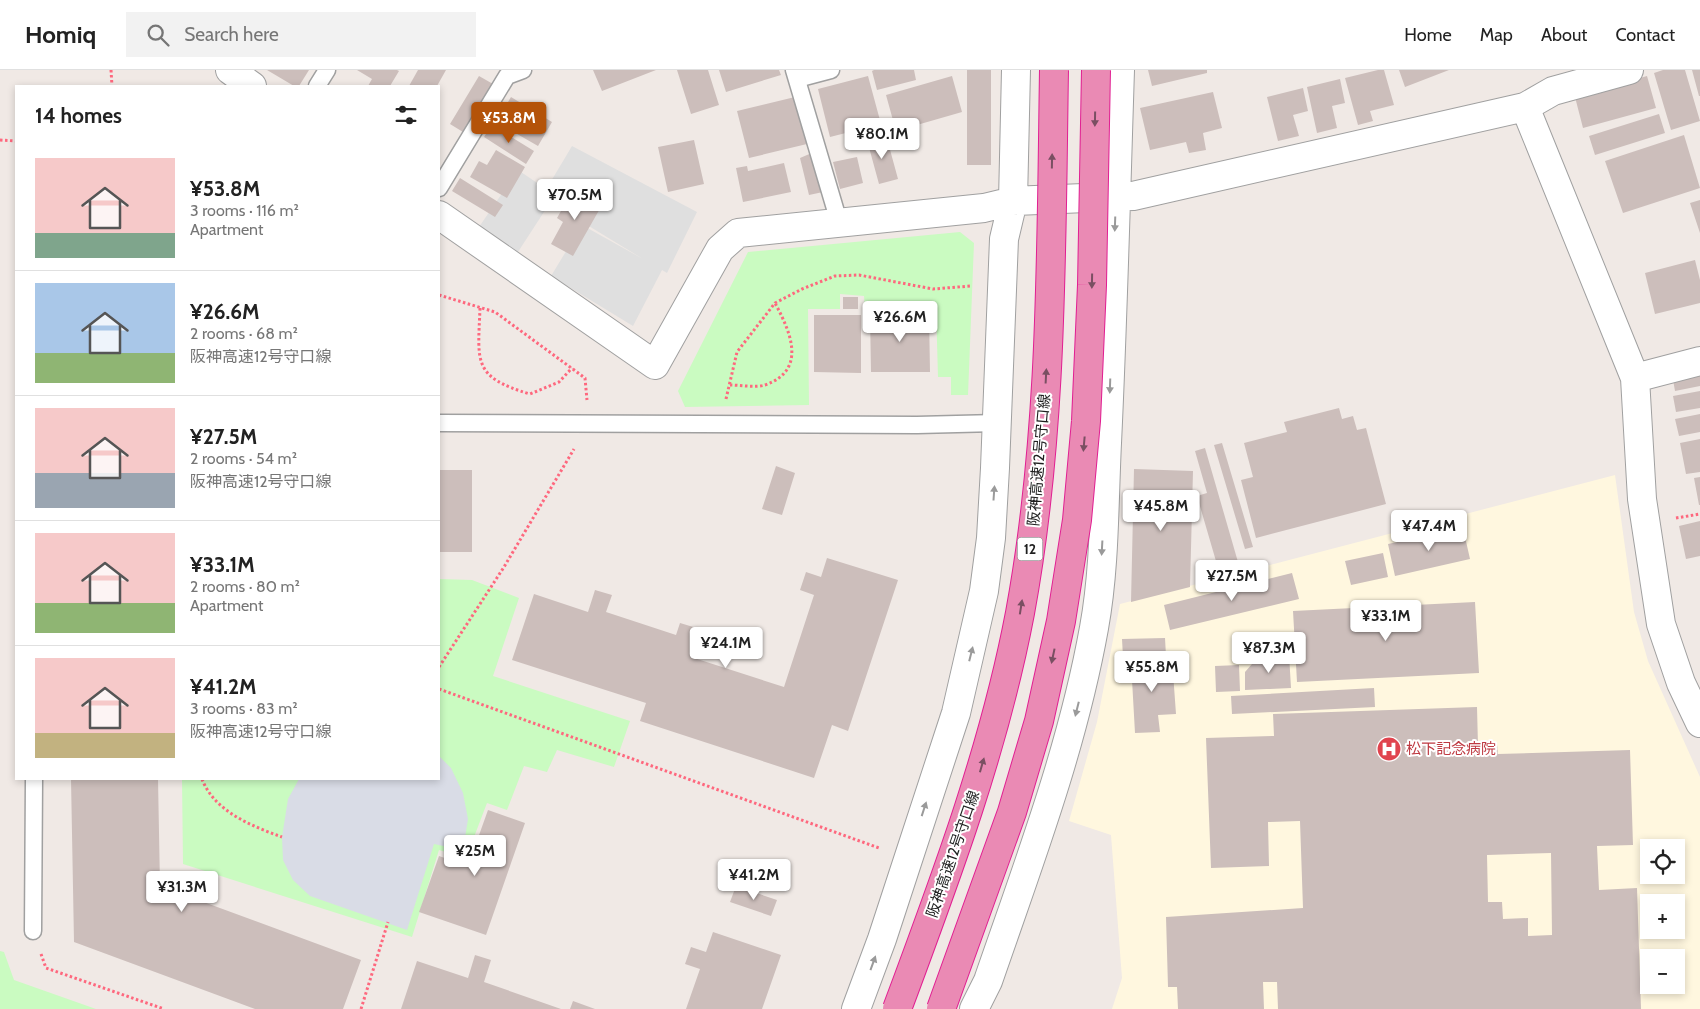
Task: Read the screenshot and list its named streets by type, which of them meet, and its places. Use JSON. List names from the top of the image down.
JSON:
{
  "streets": {
    "highway": ["阪神高速12号守口線", "12"]
  },
  "places": {
    "hospital": ["松下記念病院"]
  },
  "page": {
    "header": "Homiq",
    "search": "Search here",
    "nav": [
      "Home",
      "Map",
      "About",
      "Contact"
    ],
    "heading": "14 homes",
    "price": [
      "¥53.8M",
      "¥80.1M",
      "¥70.5M",
      "¥26.6M",
      "¥45.8M",
      "¥47.4M",
      "¥27.5M",
      "¥33.1M",
      "¥24.1M",
      "¥87.3M",
      "¥55.8M",
      "¥25M",
      "¥41.2M",
      "¥31.3M"
    ],
    "list": [
      {
        "name": "¥53.8M",
        "note": "3 rooms · 116 m² · Apartment"
      },
      {
        "name": "¥26.6M",
        "note": "2 rooms · 68 m² · 阪神高速12号守口線"
      },
      {
        "name": "¥27.5M",
        "note": "2 rooms · 54 m² · 阪神高速12号守口線"
      },
      {
        "name": "¥33.1M",
        "note": "2 rooms · 80 m² · Apartment"
      },
      {
        "name": "¥41.2M",
        "note": "3 rooms · 83 m² · 阪神高速12号守口線"
      }
    ],
    "map_buttons": ["+", "−"]
  }
}
